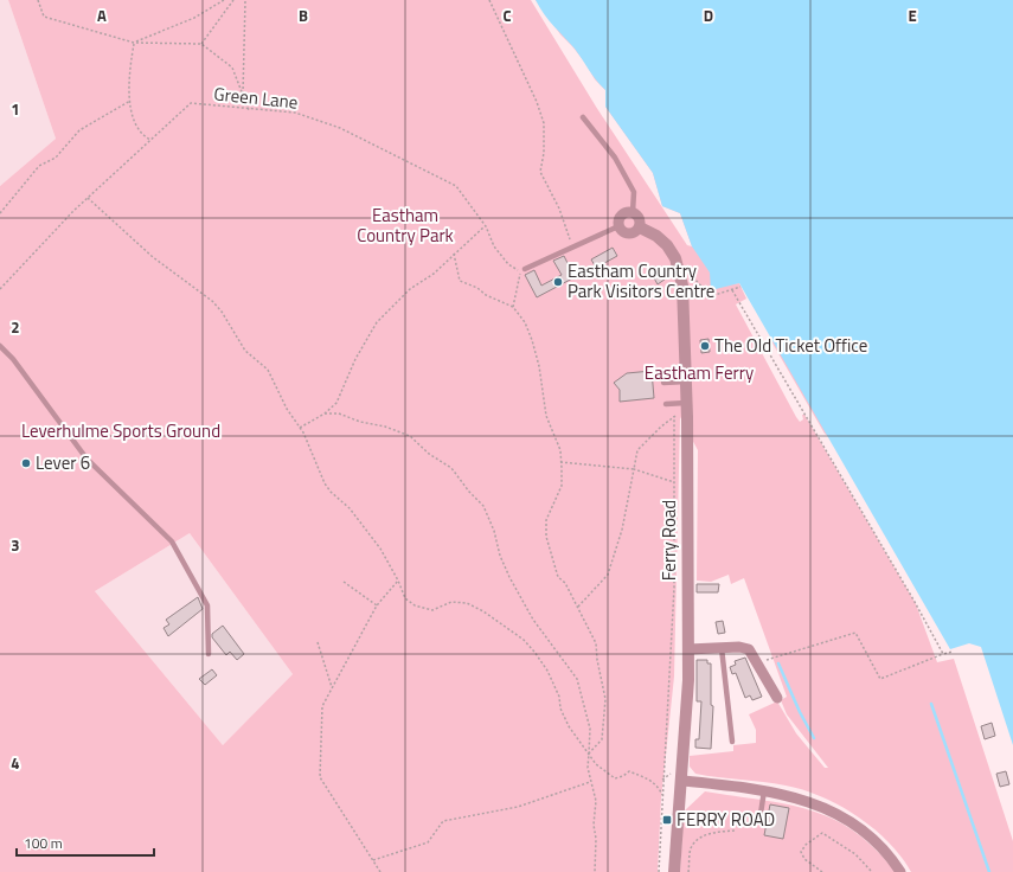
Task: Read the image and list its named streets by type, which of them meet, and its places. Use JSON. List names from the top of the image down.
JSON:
{
  "streets": {
    "street": ["Ferry Road"],
    "path": ["Green Lane"]
  },
  "parks": ["Eastham Country Park", "Eastham Ferry", "Leverhulme Sports Ground"],
  "places": {
    "other": ["Eastham Country Park Visitors Centre", "The Old Ticket Office", "Lever 6"],
    "transit": ["FERRY ROAD"]
  },
  "scale_bar": "100 m",
  "grid": {
    "columns": [
      "A",
      "B",
      "C",
      "D",
      "E"
    ],
    "rows": [
      "1",
      "2",
      "3",
      "4"
    ]
  }
}
